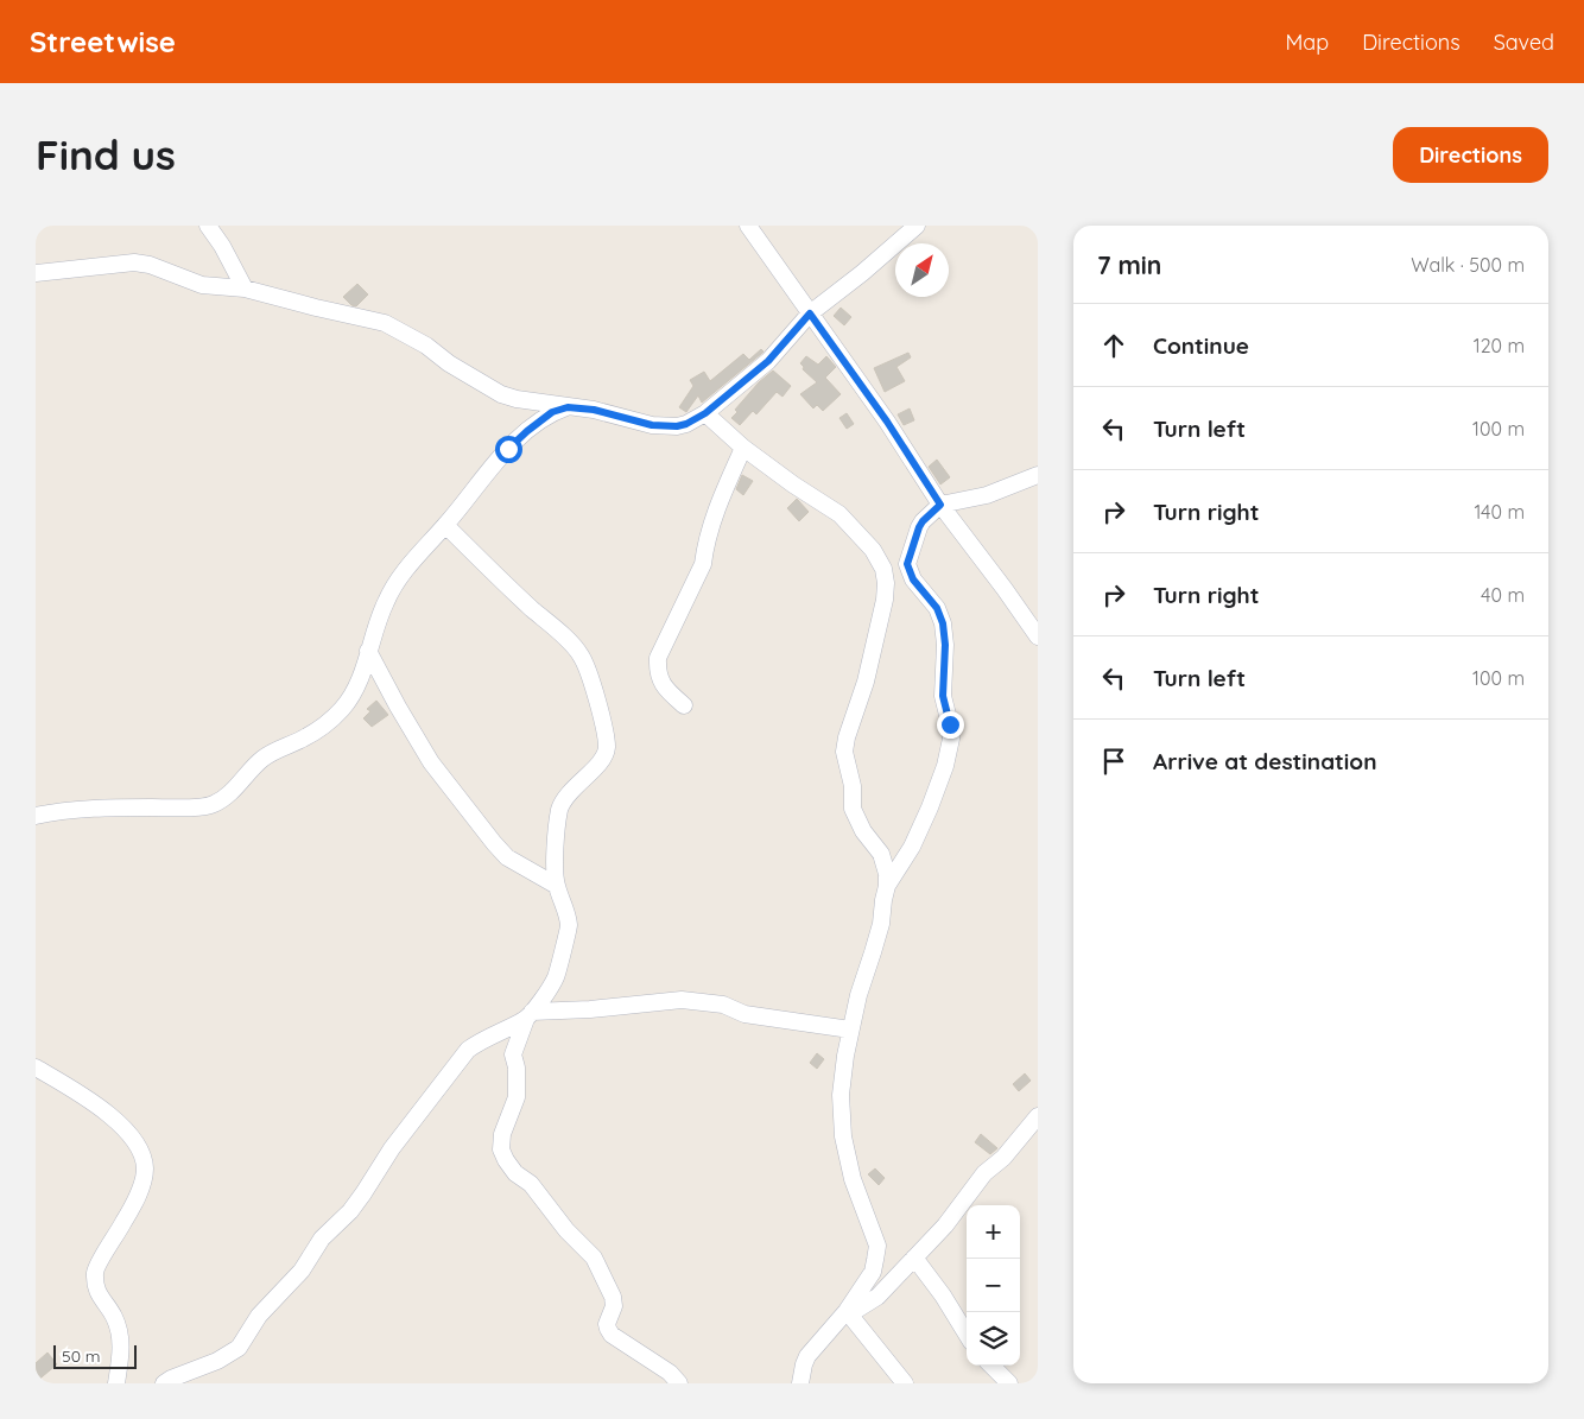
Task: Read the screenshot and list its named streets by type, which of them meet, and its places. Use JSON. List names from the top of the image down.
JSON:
{
  "scale_bar": "50 m",
  "north": "top right",
  "page": {
    "header": "Streetwise",
    "nav": ["Map", "Directions", "Saved"],
    "buttons": "Directions",
    "title": "Find us",
    "heading": ["7 min", "Walk · 500 m"],
    "list": [
      ["Continue", "120 m"],
      ["Turn left", "100 m"],
      ["Turn right", "140 m"],
      ["Turn right", "40 m"],
      ["Turn left", "100 m"],
      "Arrive at destination"
    ],
    "map_buttons": ["+", "−"],
    "scale": "50 m"
  }
}
